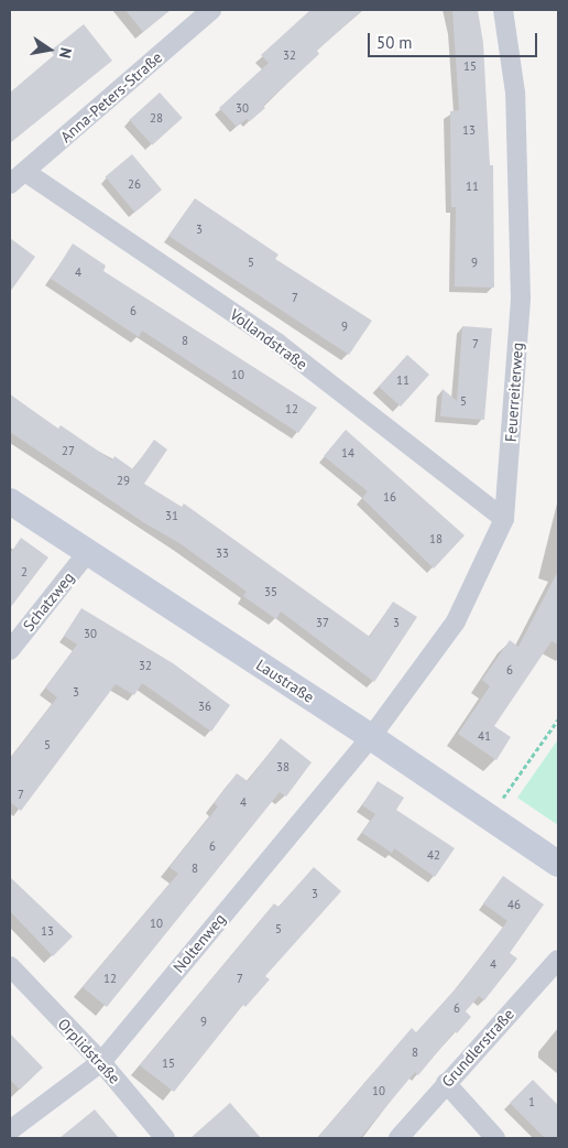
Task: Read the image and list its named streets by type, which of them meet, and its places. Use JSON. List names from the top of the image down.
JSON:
{
  "streets": {
    "street": [
      "Anna-Peters-Straße",
      "Vollandstraße",
      "Feuerreiterweg",
      "Schatzweg",
      "Laustraße",
      "Noltenweg",
      "Grundlerstraße",
      "Orplidstraße"
    ]
  },
  "crossings": [
    ["Anna-Peters-Straße", "Vollandstraße"],
    ["Vollandstraße", "Feuerreiterweg"],
    ["Feuerreiterweg", "Laustraße"],
    ["Feuerreiterweg", "Noltenweg"],
    ["Schatzweg", "Laustraße"],
    ["Laustraße", "Noltenweg"],
    ["Noltenweg", "Orplidstraße"]
  ],
  "house_numbers": [
    "32",
    "15",
    "30",
    "28",
    "13",
    "26",
    "11",
    "3",
    "5",
    "9",
    "4",
    "7",
    "6",
    "9",
    "8",
    "7",
    "10",
    "11",
    "5",
    "12",
    "27",
    "14",
    "29",
    "16",
    "31",
    "18",
    "33",
    "2",
    "35",
    "37",
    "3",
    "30",
    "32",
    "6",
    "3",
    "36",
    "41",
    "5",
    "38",
    "7",
    "4",
    "6",
    "42",
    "8",
    "3",
    "46",
    "10",
    "5",
    "13",
    "4",
    "12",
    "7",
    "6",
    "9",
    "8",
    "15",
    "10",
    "1"
  ],
  "scale_bar": "50 m",
  "north": "right"
}
